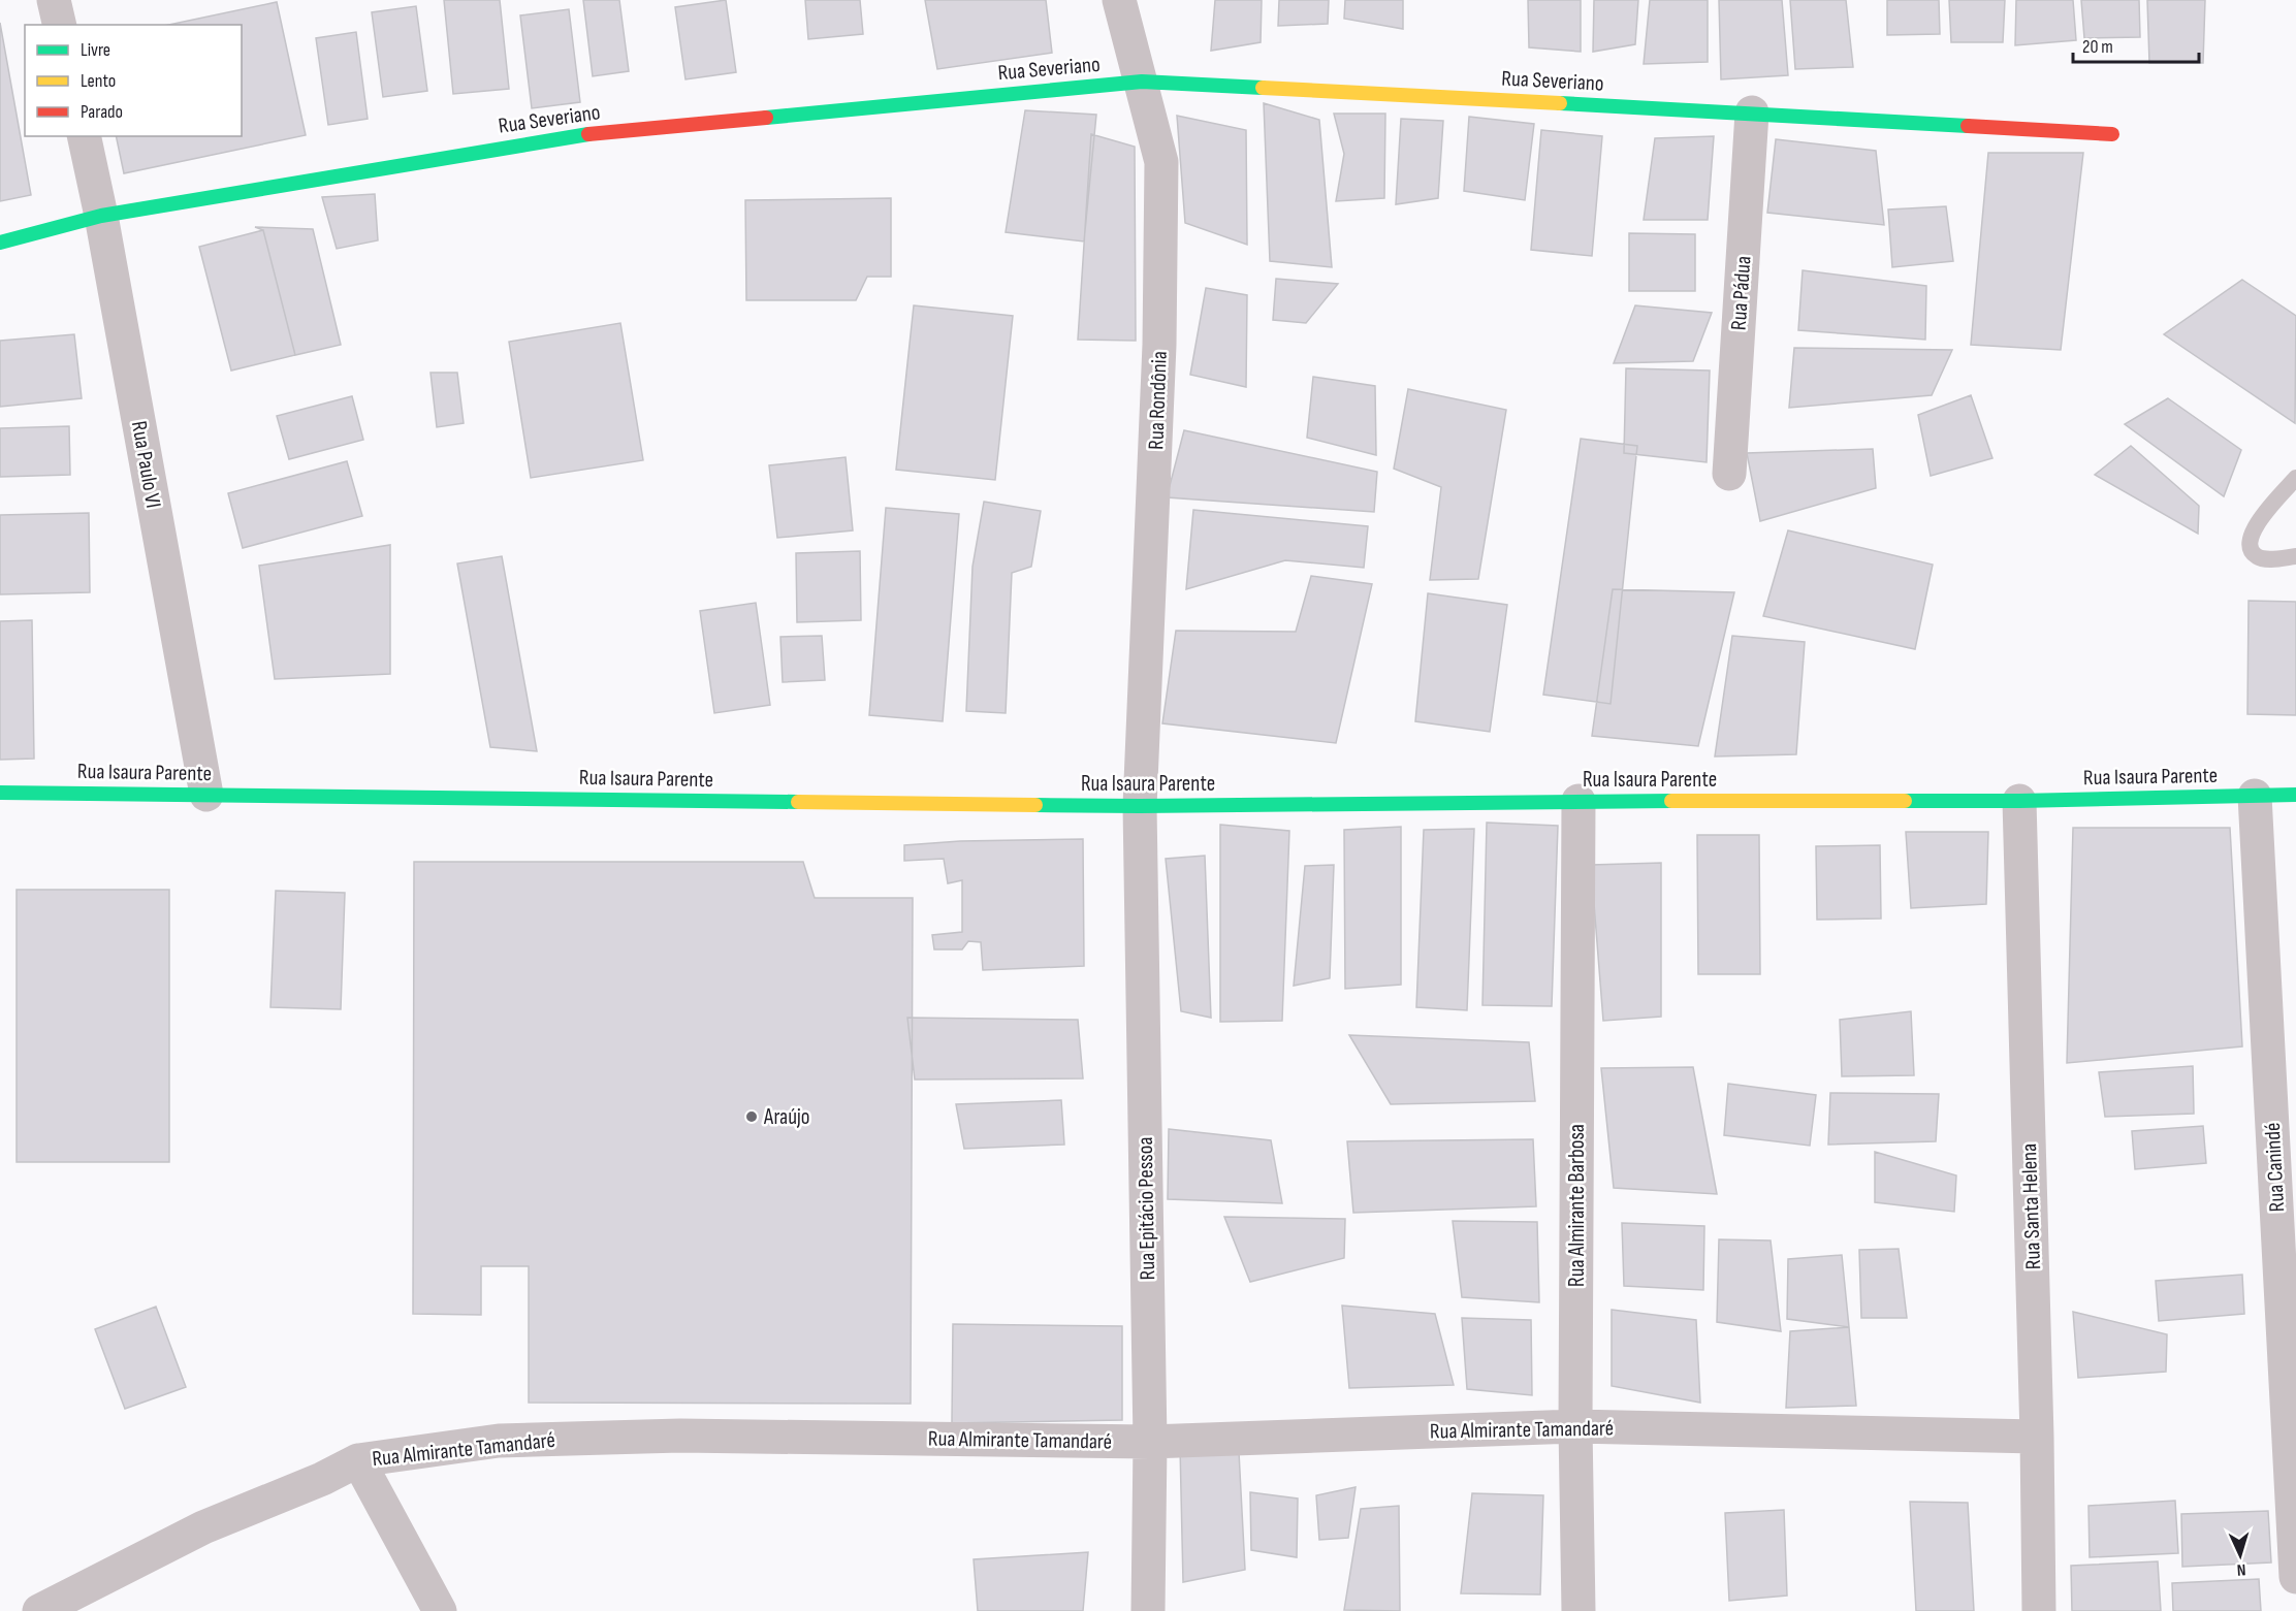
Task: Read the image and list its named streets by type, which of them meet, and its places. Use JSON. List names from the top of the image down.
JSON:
{
  "streets": {
    "street": [
      "Rua Severiano",
      "Rua Pádua",
      "Rua Rondônia",
      "Rua Paulo VI",
      "Rua Isaura Parente",
      "Rua Canindé",
      "Rua Almirante Barbosa",
      "Rua Santa Helena",
      "Rua Epitácio Pessoa",
      "Rua Almirante Tamandaré"
    ]
  },
  "crossings": [
    ["Rua Severiano", "Rua Pádua"],
    ["Rua Severiano", "Rua Rondônia"],
    ["Rua Severiano", "Rua Paulo VI"],
    ["Rua Rondônia", "Rua Isaura Parente"],
    ["Rua Rondônia", "Rua Epitácio Pessoa"],
    ["Rua Paulo VI", "Rua Isaura Parente"],
    ["Rua Isaura Parente", "Rua Canindé"],
    ["Rua Isaura Parente", "Rua Almirante Barbosa"],
    ["Rua Isaura Parente", "Rua Santa Helena"],
    ["Rua Isaura Parente", "Rua Epitácio Pessoa"],
    ["Rua Almirante Barbosa", "Rua Almirante Tamandaré"],
    ["Rua Santa Helena", "Rua Almirante Tamandaré"],
    ["Rua Epitácio Pessoa", "Rua Almirante Tamandaré"]
  ],
  "places": ["Araújo"],
  "legend": ["Livre", "Lento", "Parado"],
  "scale_bar": "20 m",
  "north": "bottom"
}
